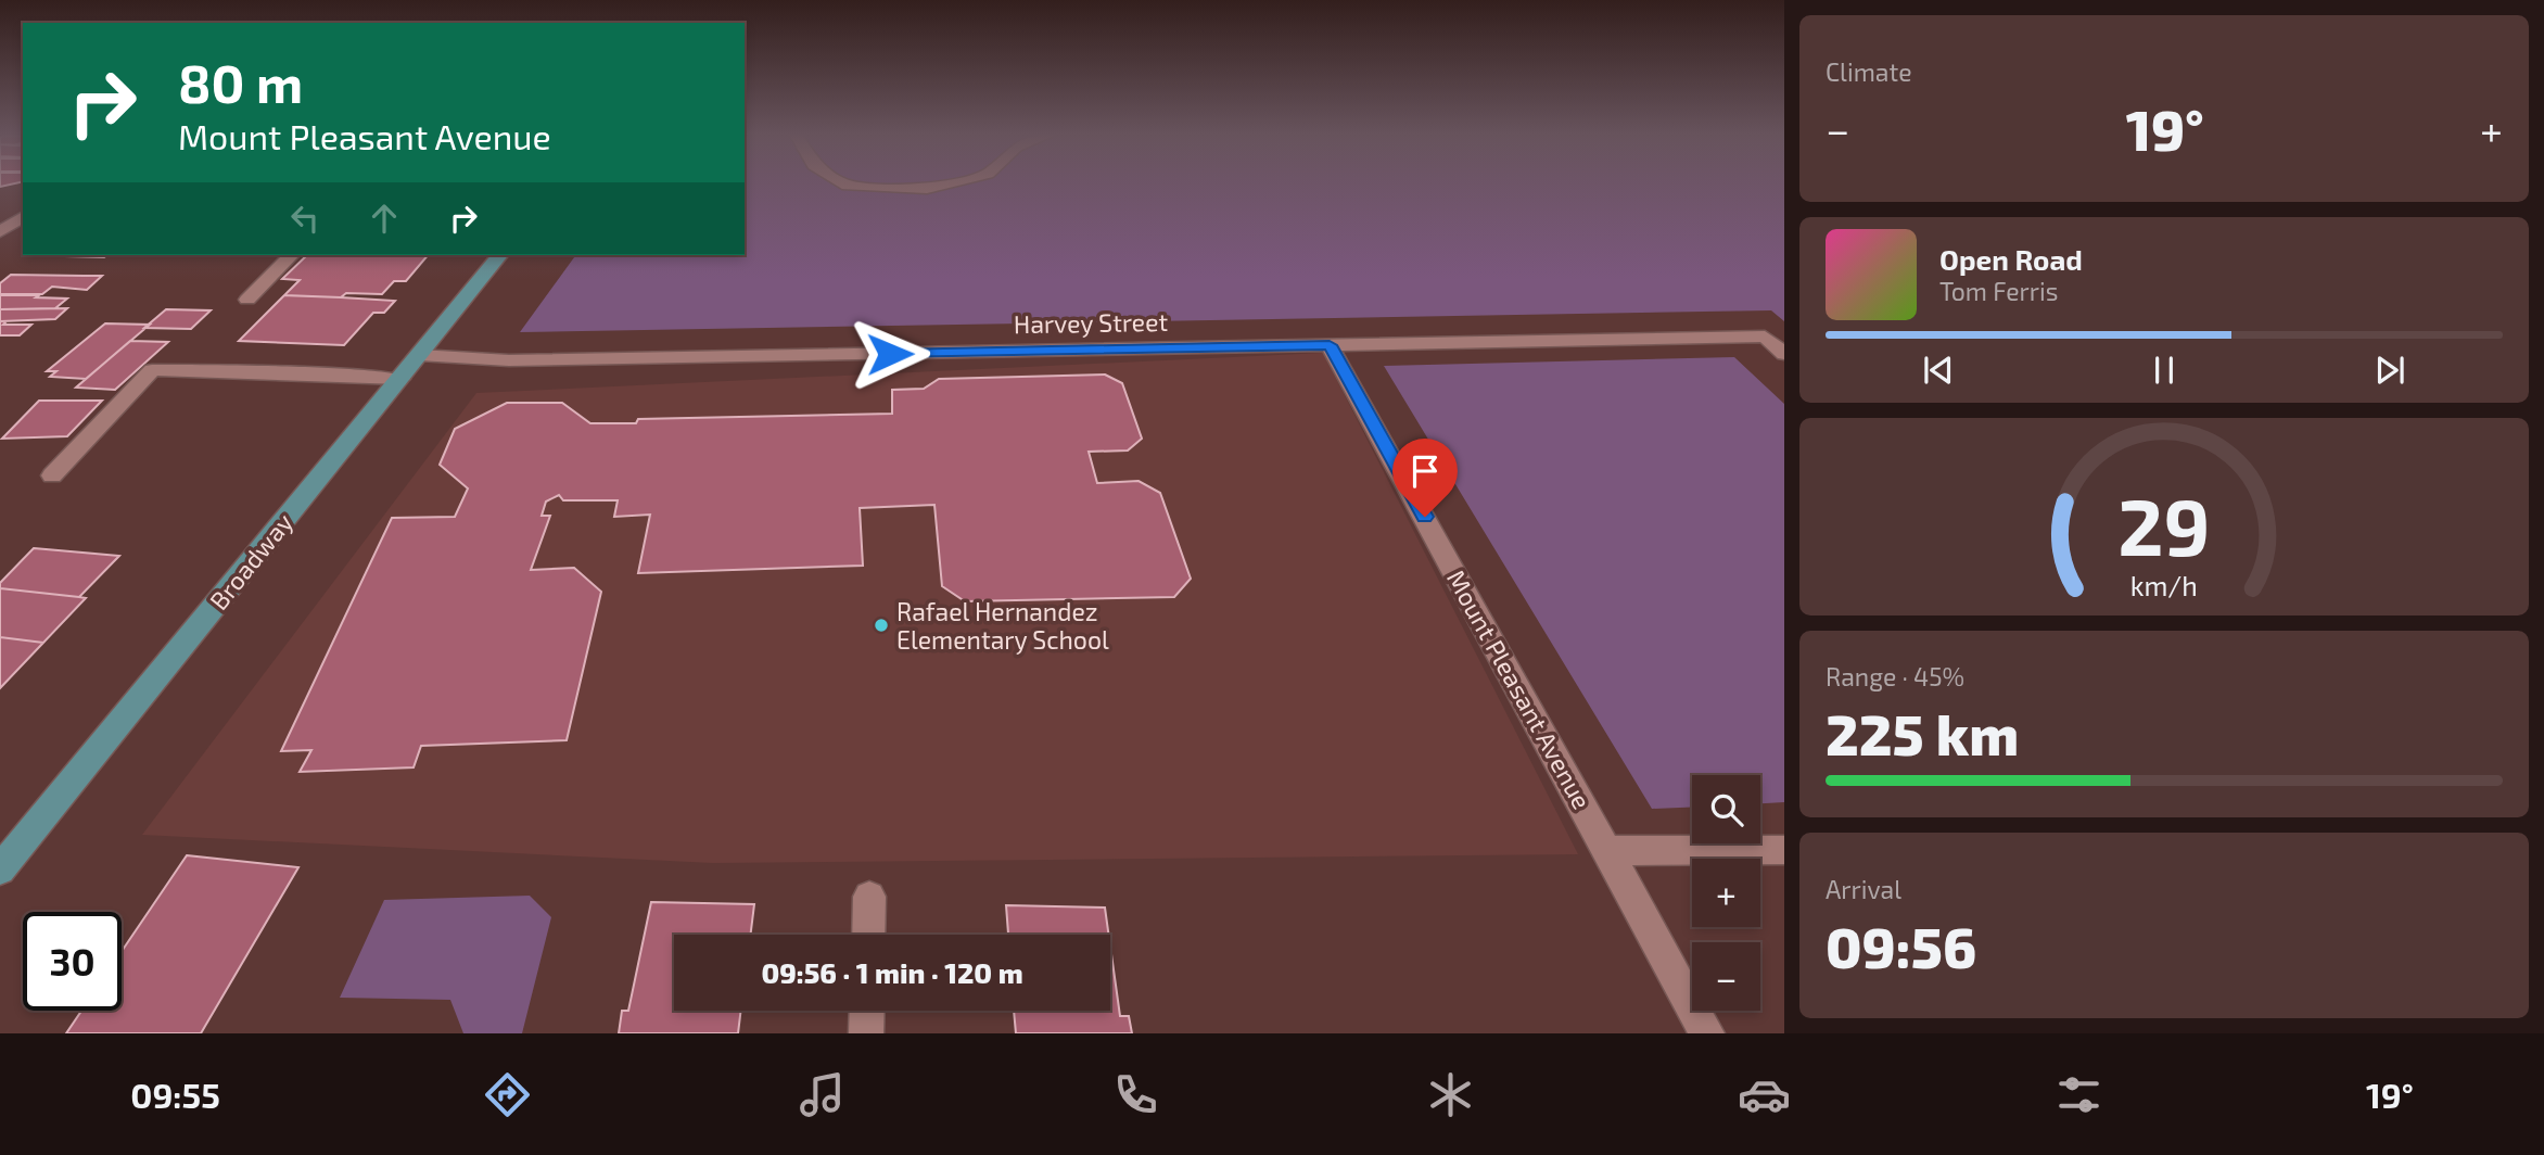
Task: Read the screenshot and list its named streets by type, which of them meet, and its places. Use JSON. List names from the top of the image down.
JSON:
{
  "streets": {
    "main road": ["Broadway"],
    "street": ["Harvey Street", "Mount Pleasant Avenue"]
  },
  "crossings": [
    ["Harvey Street", "Broadway"],
    ["Harvey Street", "Mount Pleasant Avenue"]
  ],
  "places": ["Rafael Hernandez Elementary School"],
  "page": {
    "tile": [
      "Climate",
      ["Range · 45%", "225 km"],
      ["Arrival", "09:56"]
    ],
    "turn": ["80 m", "Mount Pleasant Avenue"],
    "heat": ["−", "19°", "+"],
    "song": ["Open Road", "Tom Ferris"],
    "map_buttons": ["+", "−"],
    "limit": "30",
    "trip": "09:56 · 1 min · 120 m",
    "tabs": ["09:55", "19°"],
    "gauge": ["29", "km/h"]
  }
}
